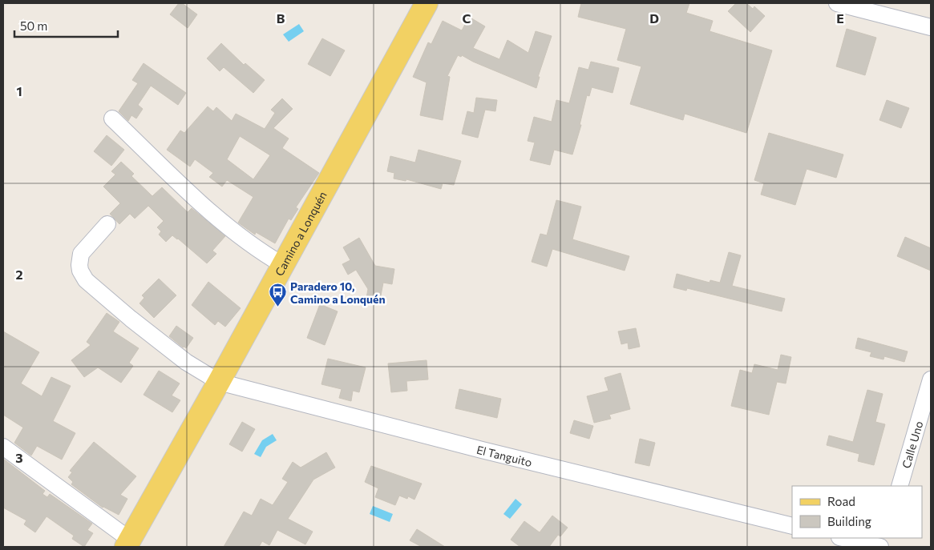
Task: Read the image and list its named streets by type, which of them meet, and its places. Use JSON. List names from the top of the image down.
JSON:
{
  "streets": {
    "main road": ["Camino a Lonquén"],
    "street": ["Calle Uno", "El Tanguito"]
  },
  "crossings": [
    ["Camino a Lonquén", "El Tanguito"]
  ],
  "places": {
    "bus stop": ["Paradero 10, Camino a Lonquén"]
  },
  "legend": ["Road", "Building"],
  "scale_bar": "50 m",
  "grid": {
    "columns": [
      "B",
      "C",
      "D",
      "E"
    ],
    "rows": ["1", "2", "3"]
  }
}
